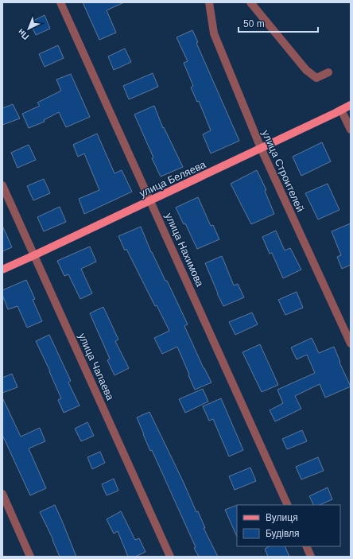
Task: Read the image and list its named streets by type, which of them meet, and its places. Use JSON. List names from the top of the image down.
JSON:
{
  "streets": {
    "main road": ["улица Беляева"],
    "street": ["улица Строителей", "улица Нахимова", "улица Чапаева"]
  },
  "crossings": [
    ["улица Строителей", "улица Беляева"],
    ["улица Беляева", "улица Нахимова"],
    ["улица Беляева", "улица Чапаева"]
  ],
  "legend": ["Вулиця", "Будівля"],
  "scale_bar": "50 m",
  "north": "bottom left"
}
